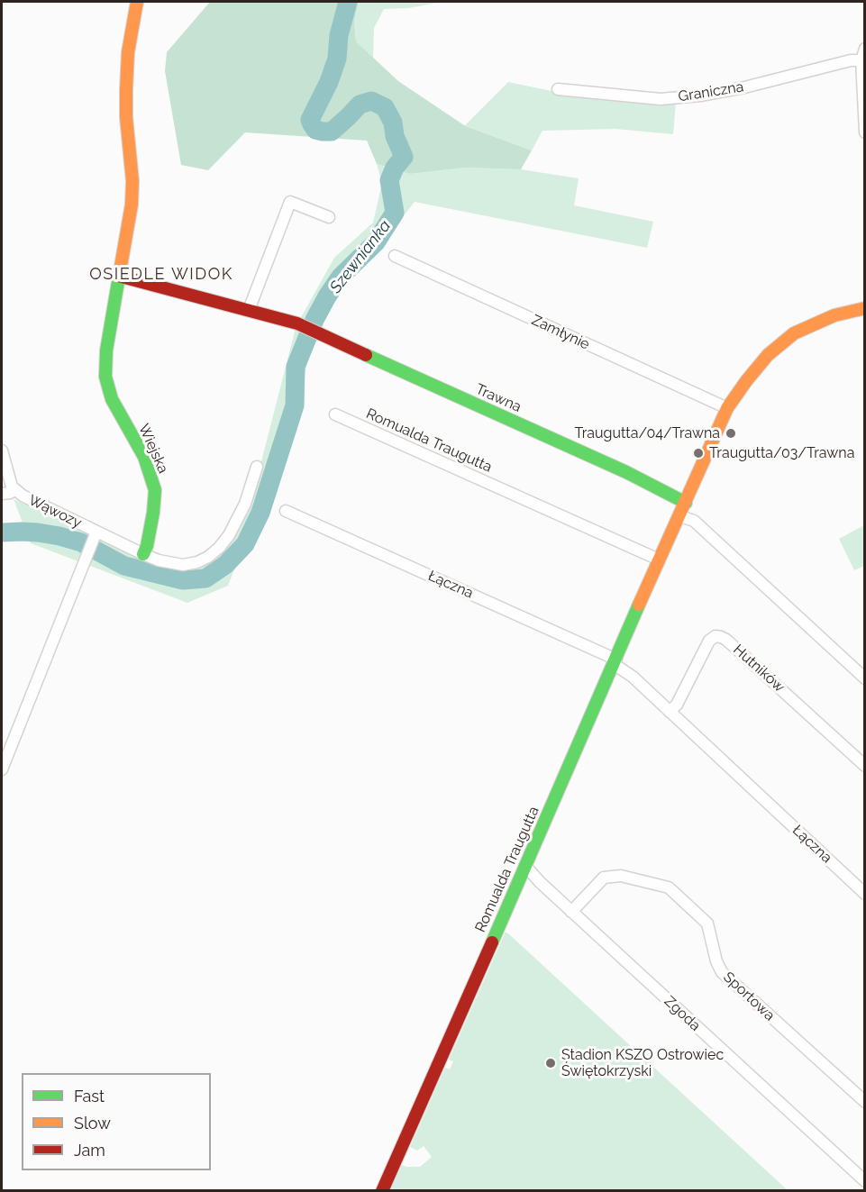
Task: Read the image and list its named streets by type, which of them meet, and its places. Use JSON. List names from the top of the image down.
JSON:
{
  "streets": {
    "street": [
      "Graniczna",
      "Zamłynie",
      "Trawna",
      "Romualda Traugutta",
      "Wiejska",
      "Wąwozy",
      "Łączna",
      "Hutników",
      "Sportowa",
      "Zgoda"
    ]
  },
  "crossings": [
    ["Zamłynie", "Romualda Traugutta"],
    ["Trawna", "Romualda Traugutta"],
    ["Romualda Traugutta", "Łączna"],
    ["Romualda Traugutta", "Zgoda"],
    ["Łączna", "Hutników"],
    ["Sportowa", "Zgoda"]
  ],
  "districts": ["OSIEDLE WIDOK"],
  "water": ["Szewnianka"],
  "places": ["Traugutta/04/Trawna", "Traugutta/03/Trawna", "Stadion KSZO Ostrowiec Świętokrzyski"],
  "legend": ["Fast", "Slow", "Jam"]
}
